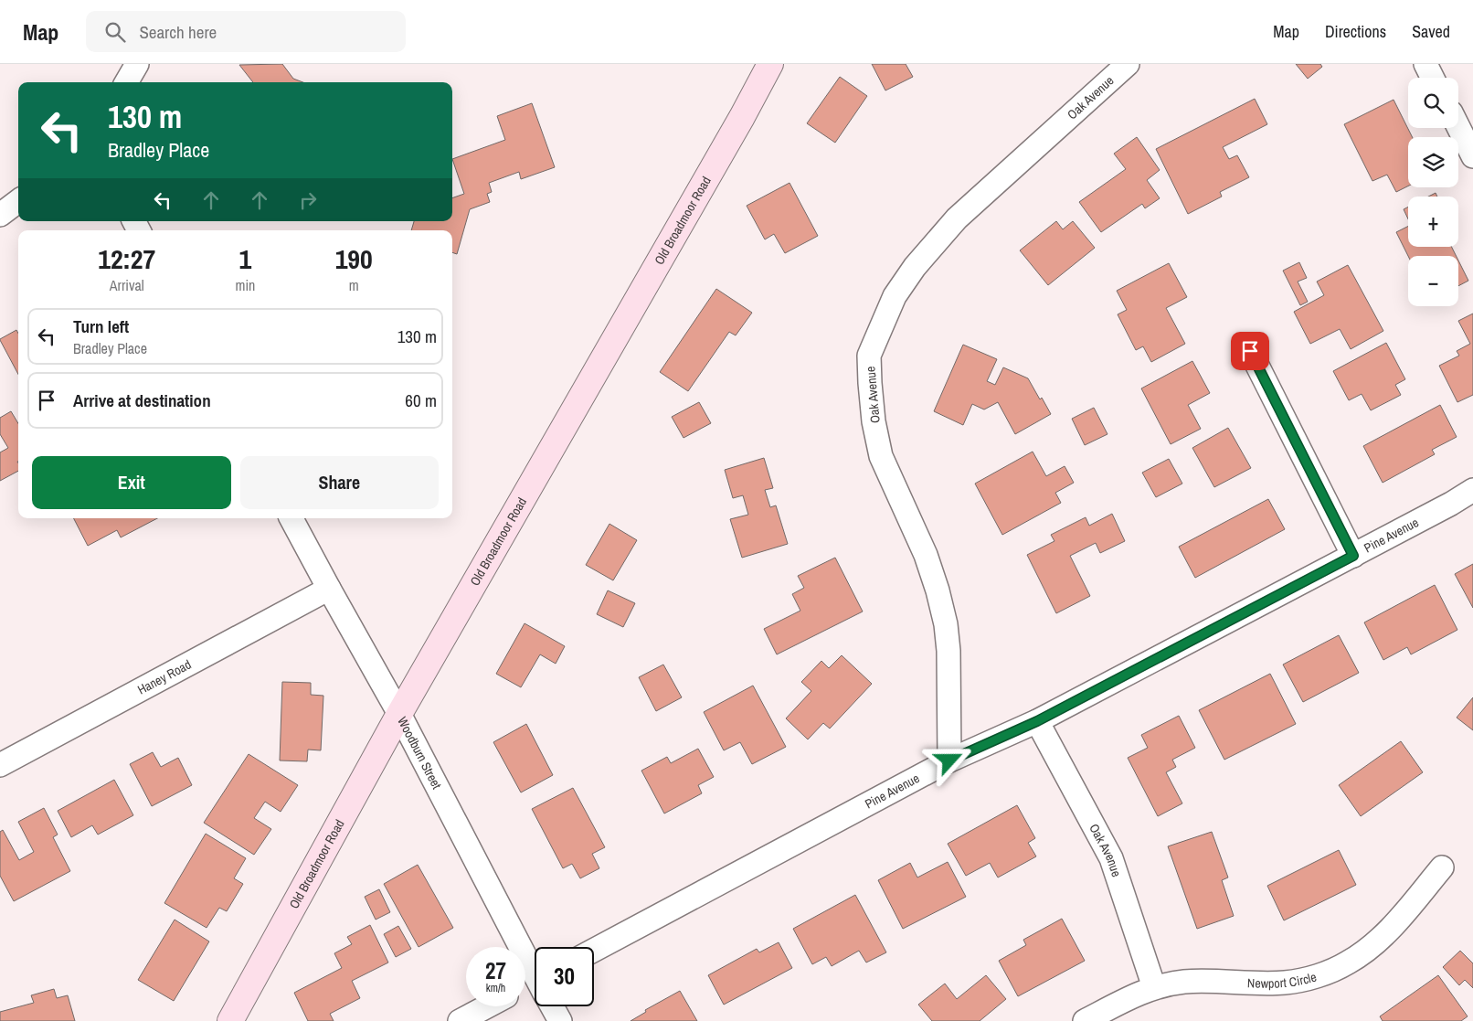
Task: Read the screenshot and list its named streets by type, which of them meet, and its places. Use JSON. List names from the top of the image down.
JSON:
{
  "streets": {
    "street": [
      "Oak Avenue",
      "Old Broadmoor Road",
      "Pine Avenue",
      "Haney Road",
      "Woodburn Street",
      "Newport Circle"
    ]
  },
  "crossings": [
    ["Oak Avenue", "Pine Avenue"],
    ["Oak Avenue", "Newport Circle"],
    ["Old Broadmoor Road", "Woodburn Street"],
    ["Haney Road", "Woodburn Street"]
  ],
  "page": {
    "header": "Map",
    "search": "Search here",
    "nav": ["Map", "Directions", "Saved"],
    "map_buttons": ["+", "−"],
    "turn": ["130 m", "Bradley Place"],
    "eta": [
      "12:27",
      "Arrival",
      "1",
      "min",
      "190",
      "m"
    ],
    "list": [
      {
        "name": "Turn left",
        "note": "Bradley Place",
        "value": "130 m"
      },
      {
        "name": "Arrive at destination",
        "value": "60 m"
      }
    ],
    "buttons": ["Exit", "Share"],
    "speed": "27 km/h",
    "limit": "30"
  }
}
